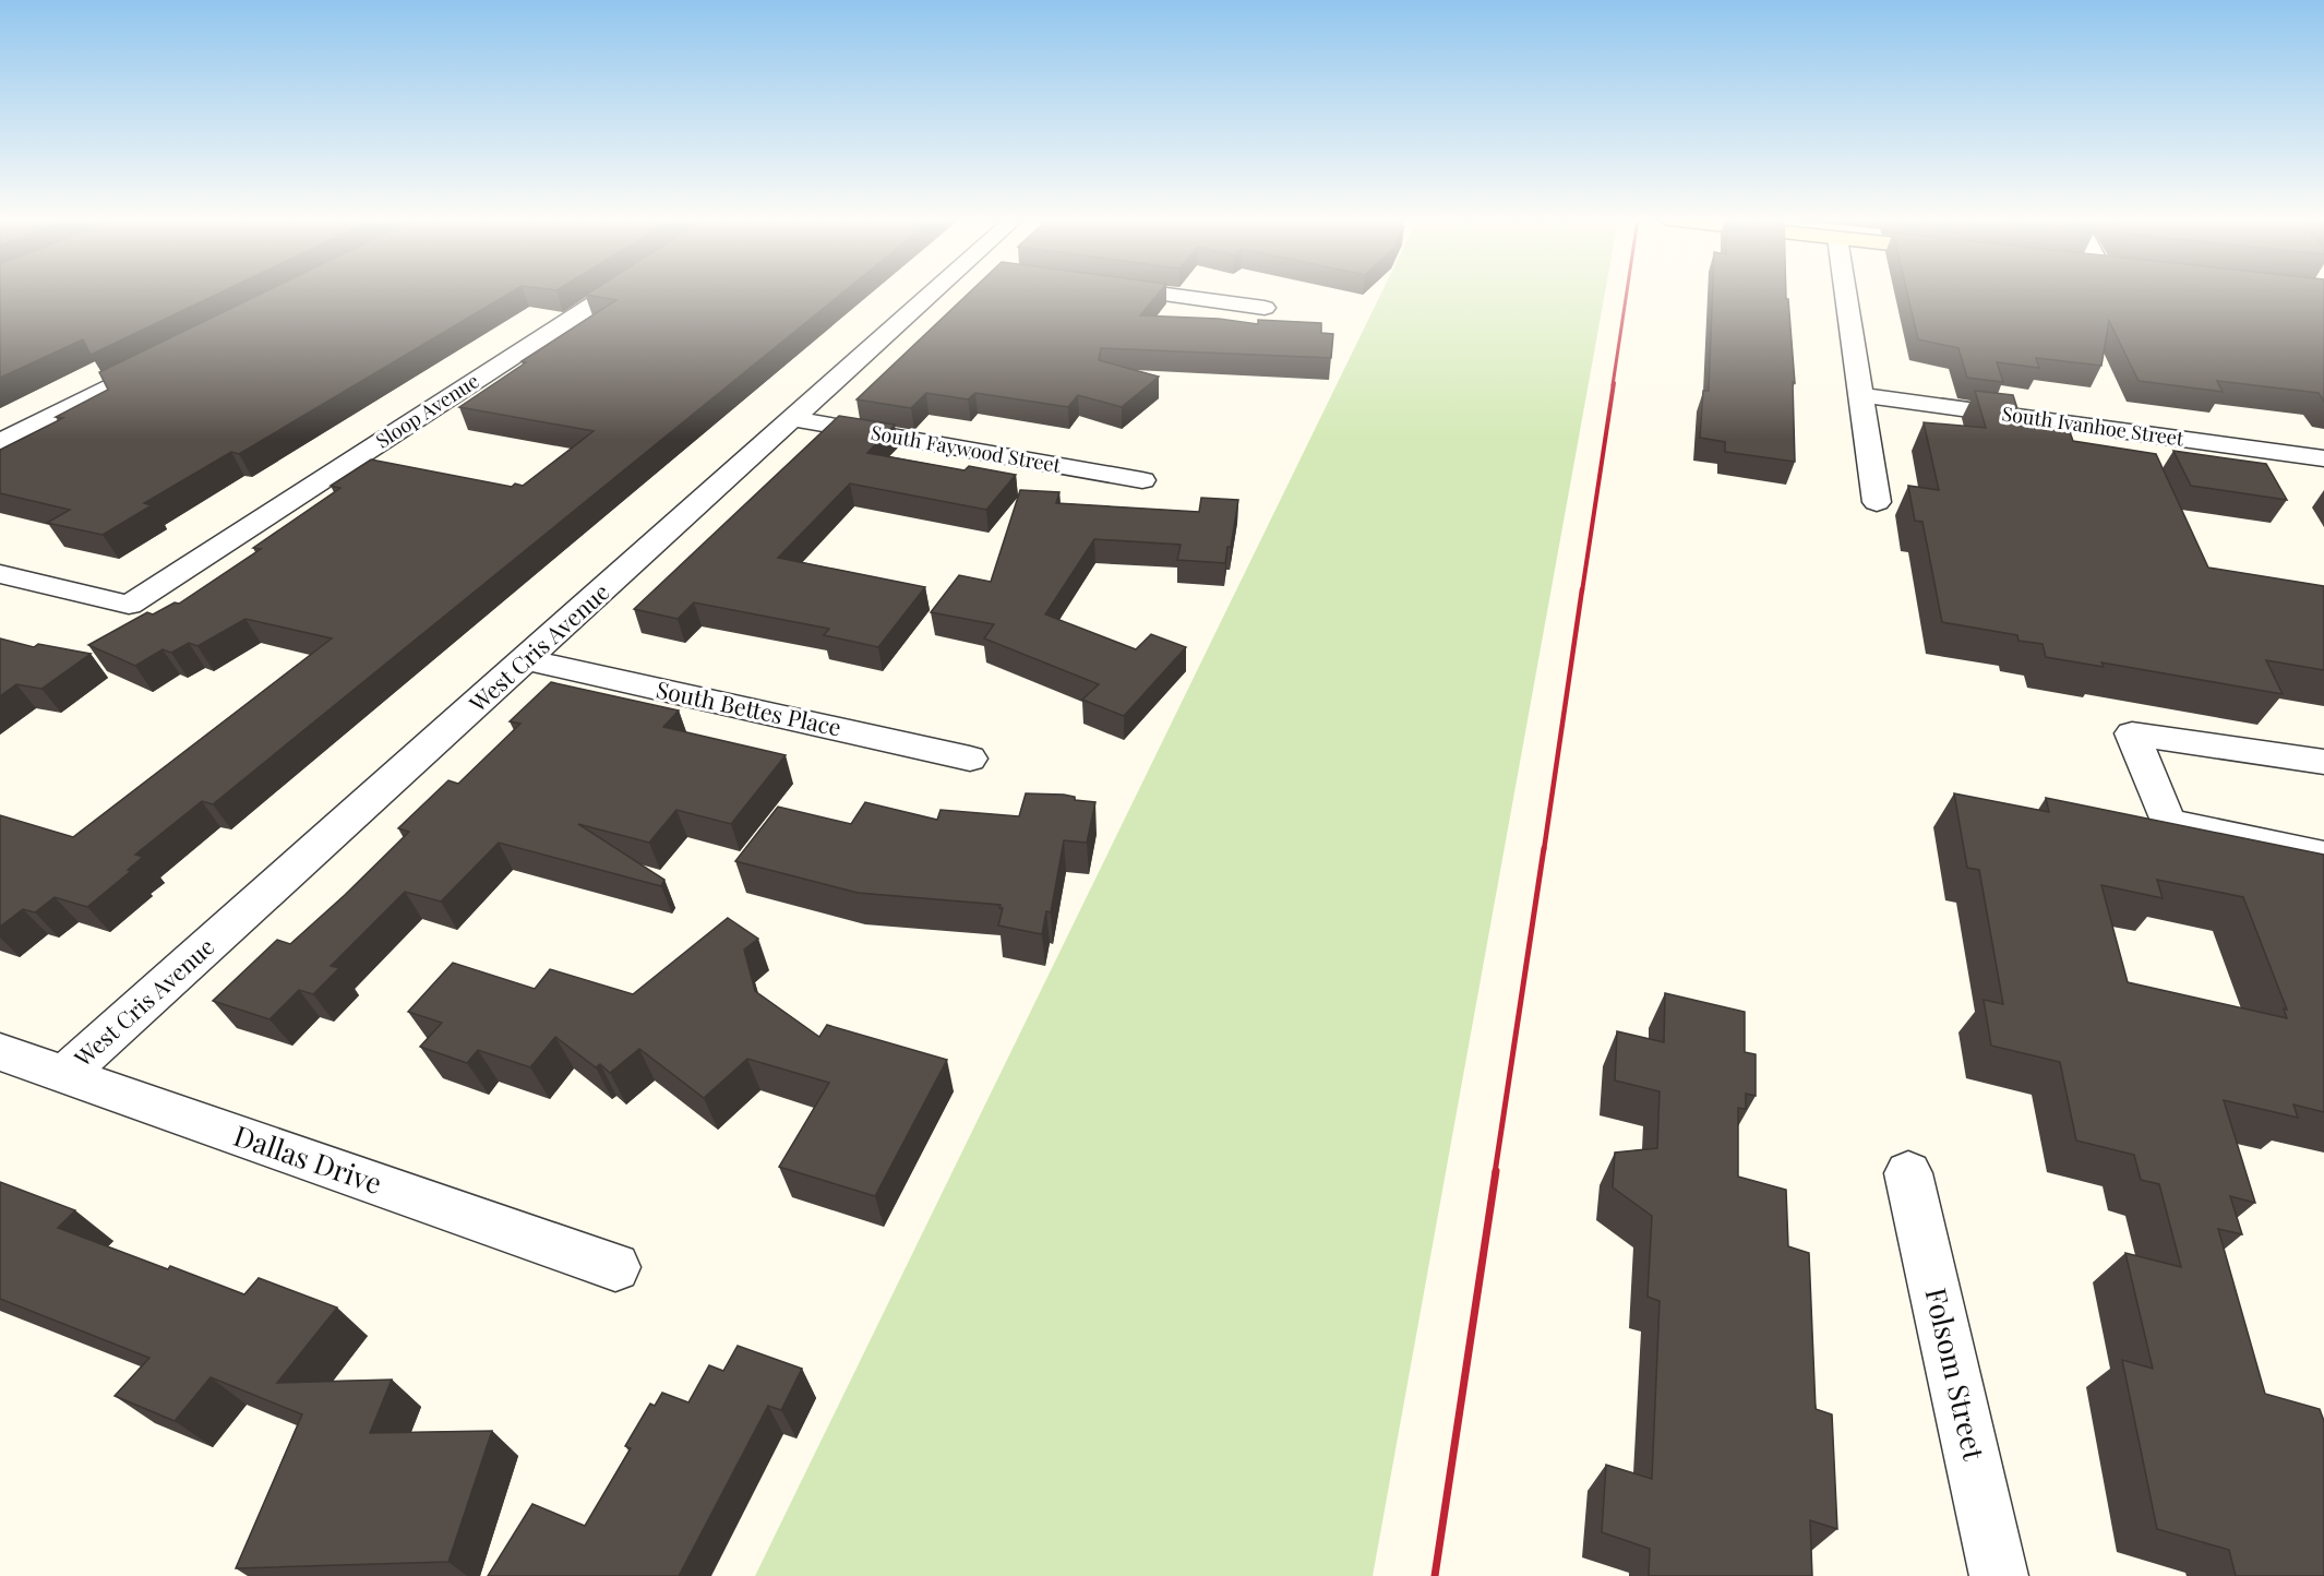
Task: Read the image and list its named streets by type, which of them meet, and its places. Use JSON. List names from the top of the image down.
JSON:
{
  "streets": {
    "street": [
      "Sloop Avenue",
      "South Ivanhoe Street",
      "South Faywood Street",
      "West Cris Avenue",
      "South Bettes Place",
      "Dallas Drive",
      "Folsom Street"
    ]
  },
  "crossings": [
    ["South Faywood Street", "West Cris Avenue"],
    ["West Cris Avenue", "South Bettes Place"],
    ["West Cris Avenue", "Dallas Drive"]
  ]
}
